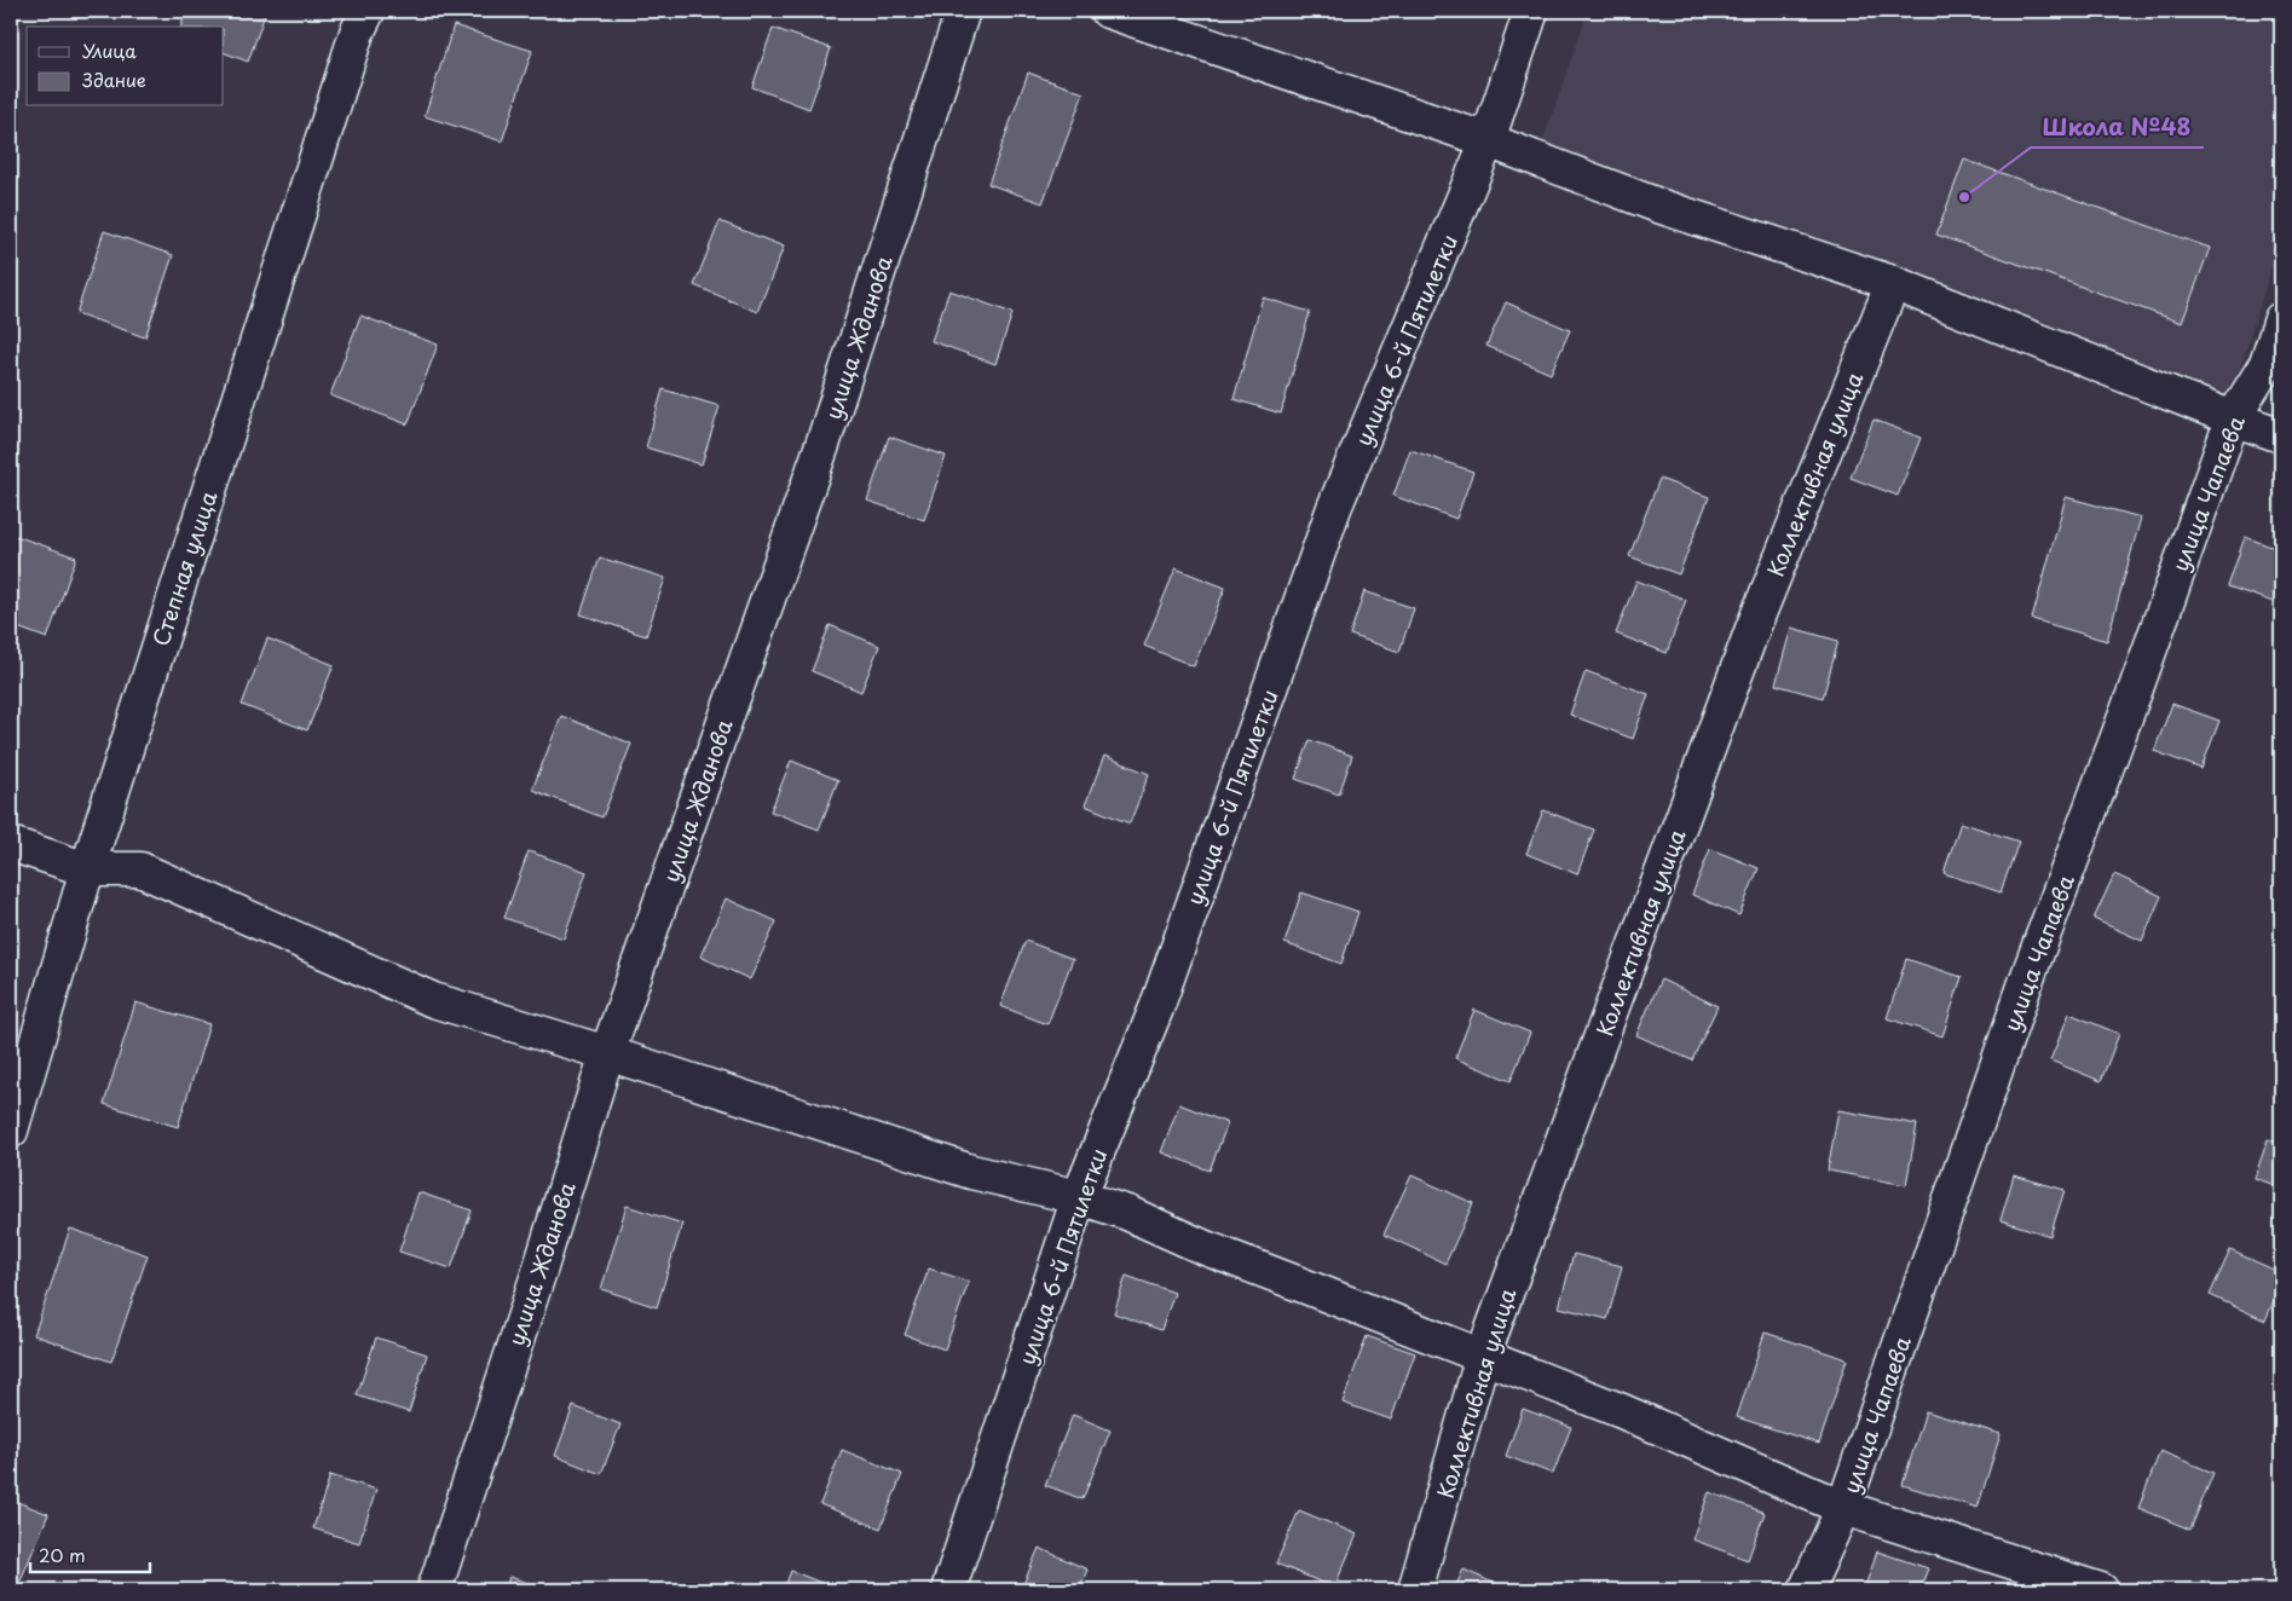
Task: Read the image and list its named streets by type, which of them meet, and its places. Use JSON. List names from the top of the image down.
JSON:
{
  "streets": {
    "street": [
      "улица Жданова",
      "улица 6-й Пятилетки",
      "Коллективная улица",
      "улица Чапаева",
      "Степная улица"
    ]
  },
  "places": ["Школа №48"],
  "legend": ["Улица", "Здание"],
  "scale_bar": "20 m"
}
